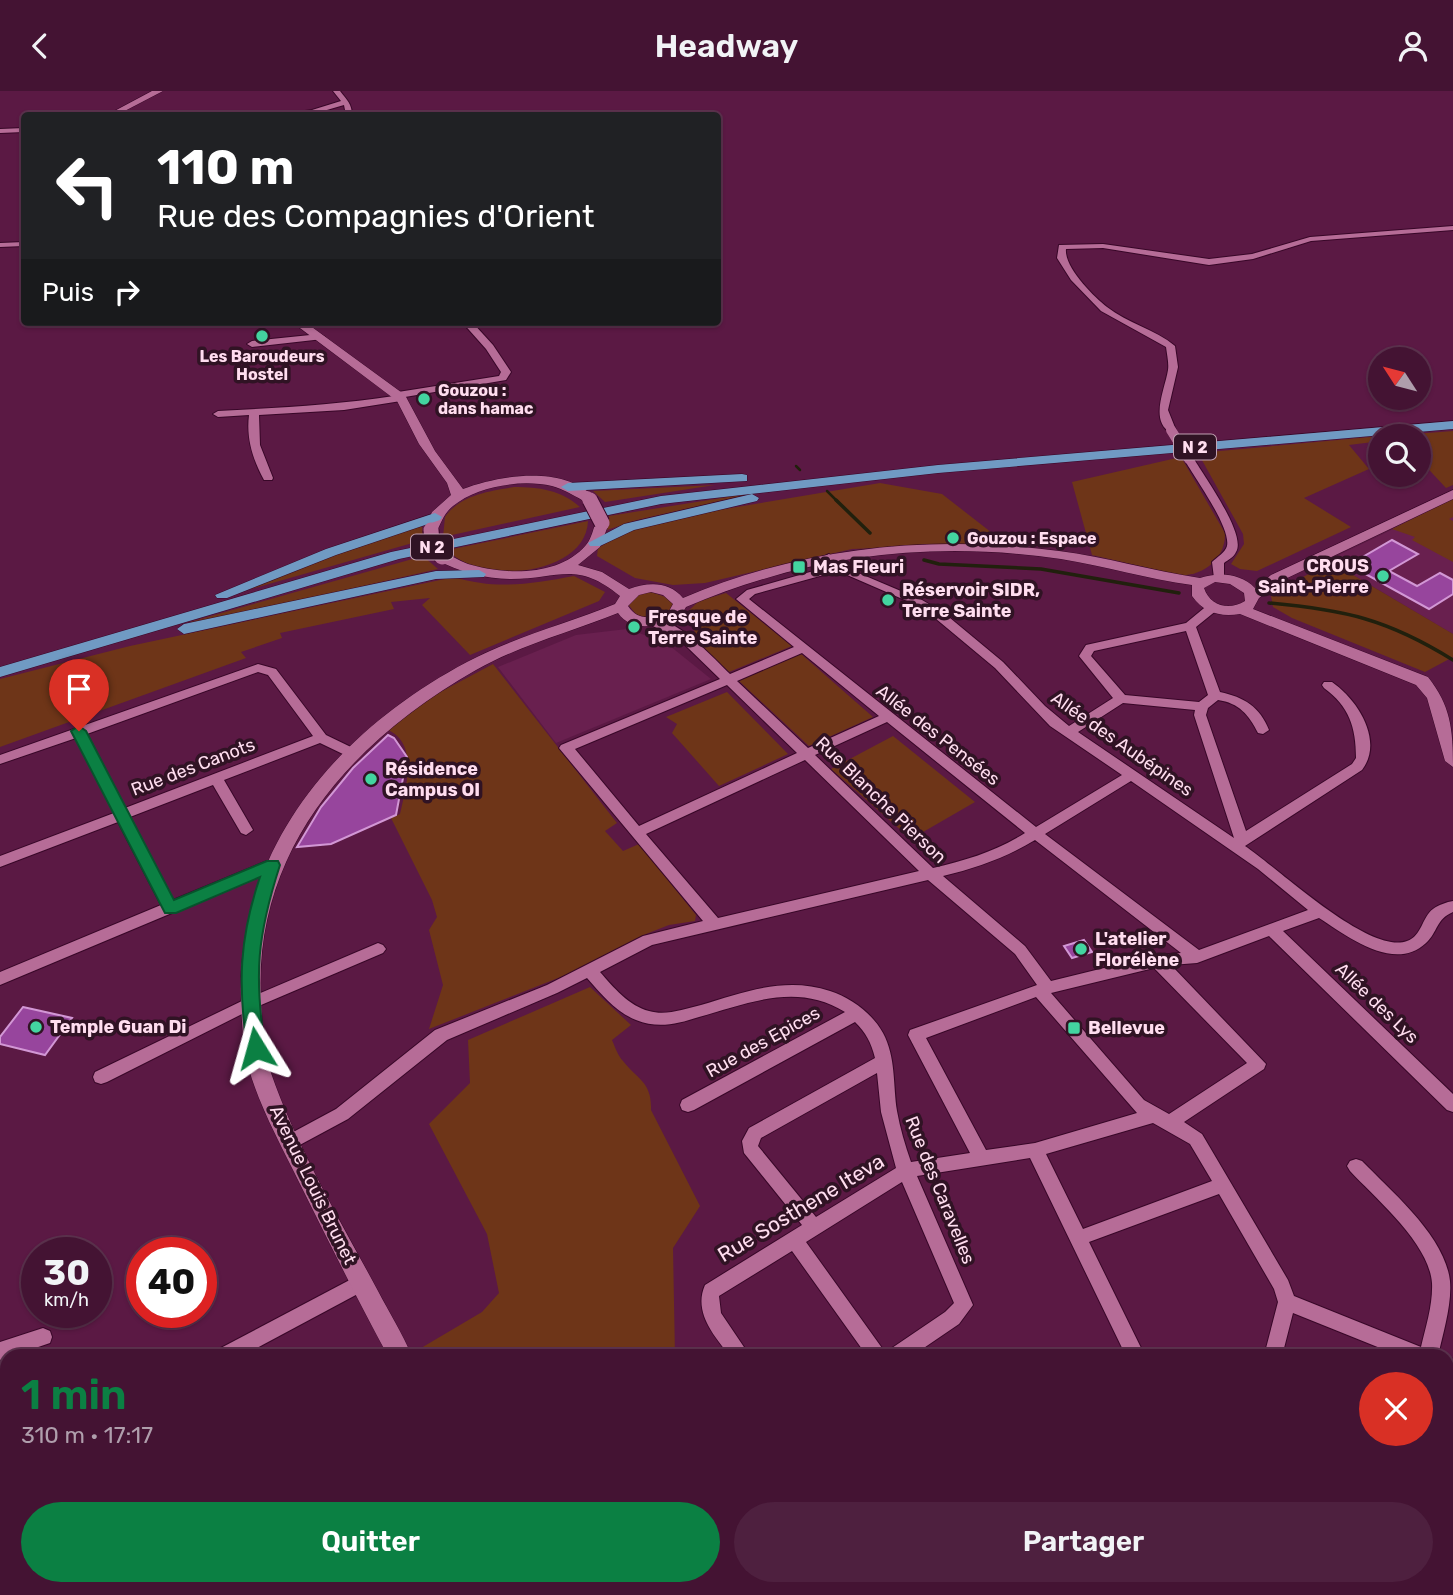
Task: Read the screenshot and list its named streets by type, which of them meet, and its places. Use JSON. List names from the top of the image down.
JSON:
{
  "streets": {
    "main road": ["N 2"],
    "street": [
      "Allée des Pensées",
      "Allée des Aubépines",
      "Rue des Canots",
      "Rue Blanche Pierson",
      "Allée des Lys",
      "Rue des Epices",
      "Avenue Louis Brunet",
      "Rue des Caravelles",
      "Rue Sosthene Iteva"
    ]
  },
  "crossings": [
    ["Allée des Pensées", "Allée des Aubépines"],
    ["Rue des Epices", "Rue des Caravelles"],
    ["Rue des Caravelles", "Rue Sosthene Iteva"]
  ],
  "places": {
    "other": [
      "Les Baroudeurs Hostel",
      "Gouzou : dans hamac",
      "Gouzou : Espace",
      "CROUS Saint-Pierre",
      "Réservoir SIDR, Terre Sainte",
      "Fresque de Terre Sainte",
      "Résidence Campus OI",
      "L'atelier Florélène",
      "Temple Guan Di"
    ],
    "transit": ["Mas Fleuri", "Bellevue"]
  },
  "north": "top left",
  "page": {
    "header": "Headway",
    "turn": ["110 m", "Rue des Compagnies d'Orient"],
    "then": "Puis",
    "speed": "30 km/h",
    "limit": "40",
    "heading": ["1 min", "310 m · 17:17"],
    "buttons": ["Quitter", "Partager"]
  }
}
